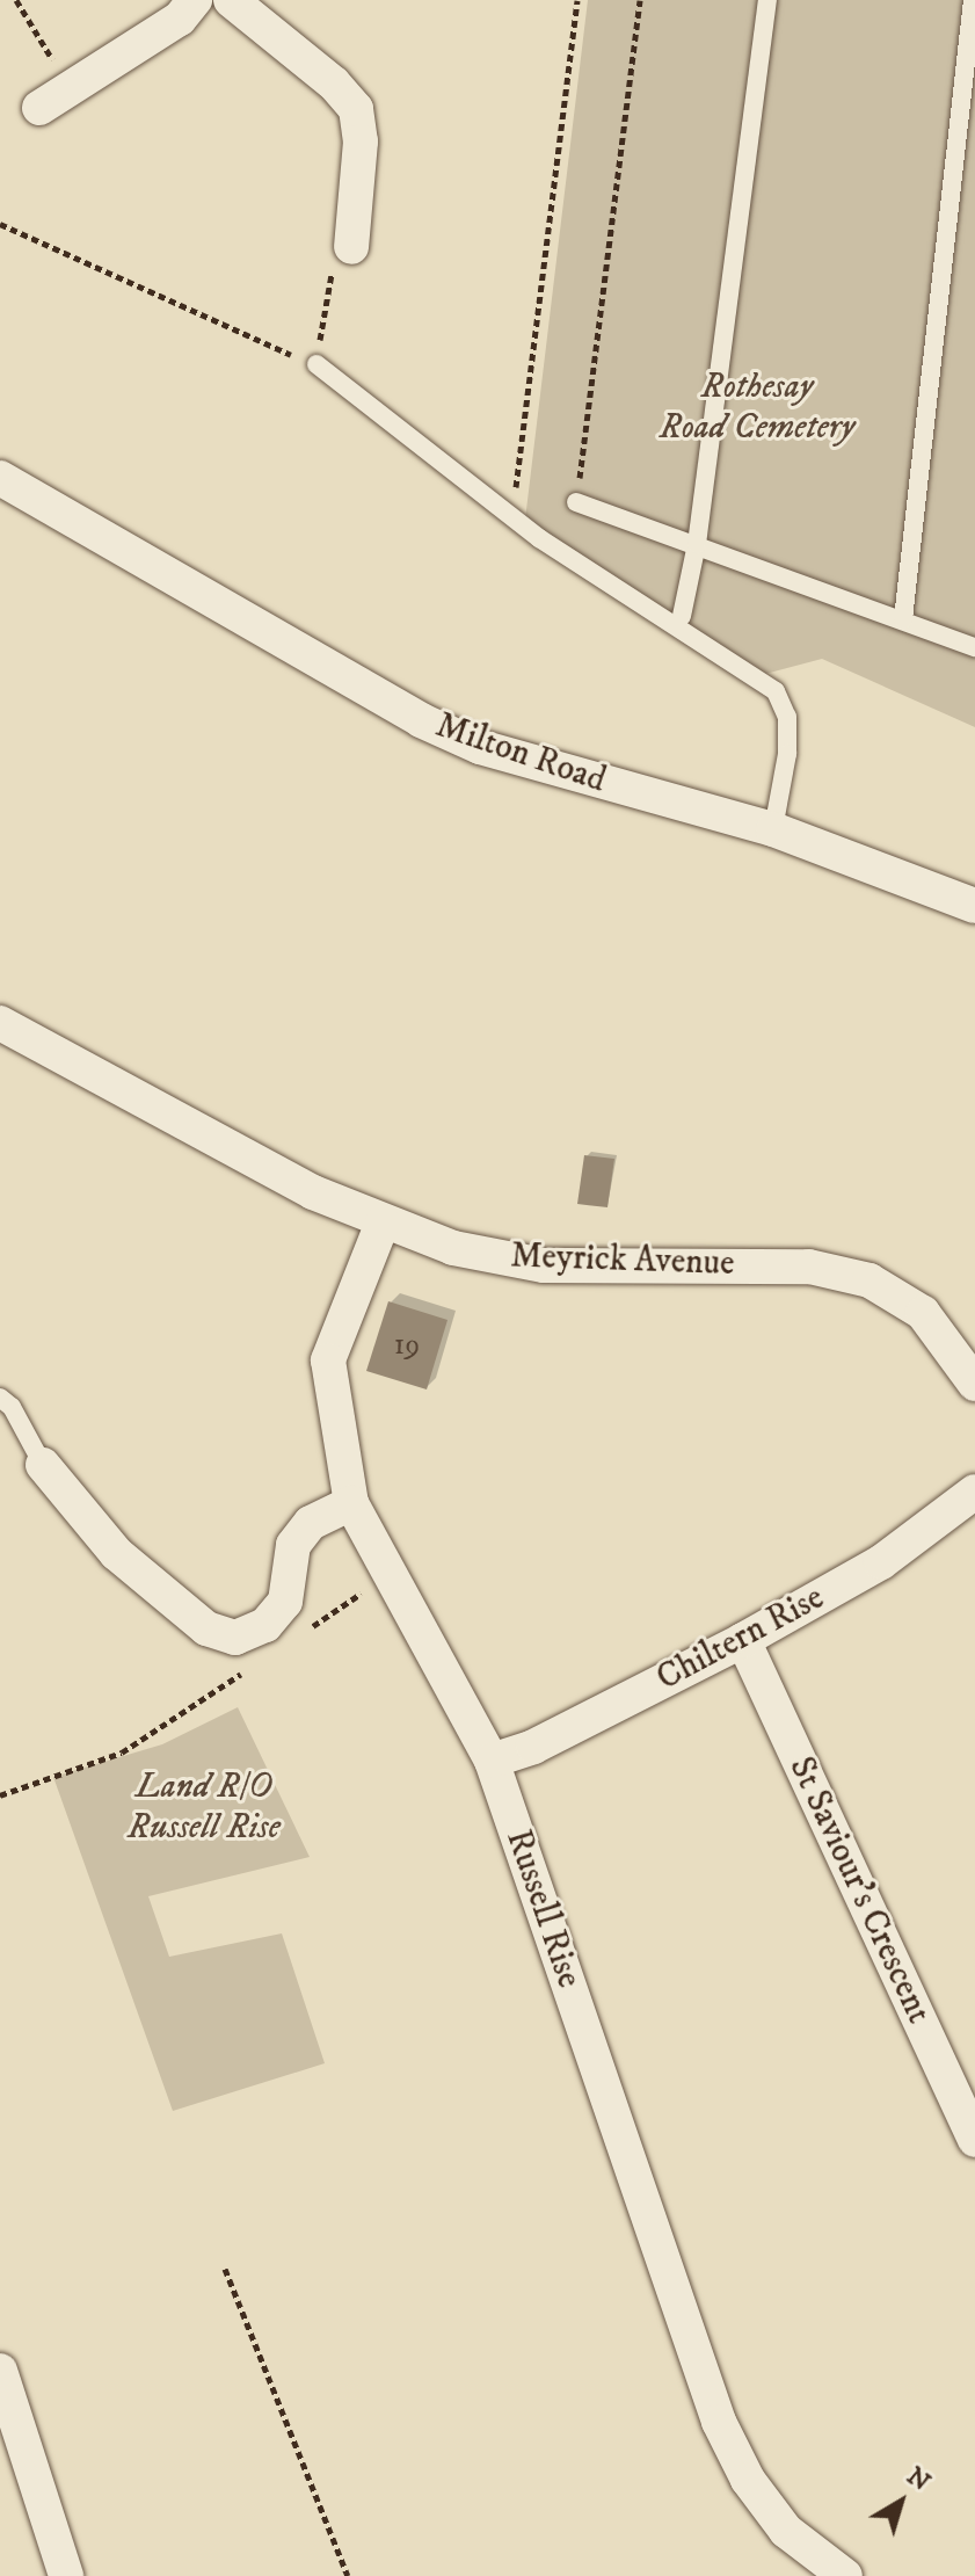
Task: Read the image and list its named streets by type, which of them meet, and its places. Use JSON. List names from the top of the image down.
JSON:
{
  "streets": {
    "street": [
      "Milton Road",
      "Meyrick Avenue",
      "Chiltern Rise",
      "St Saviour's Crescent",
      "Russell Rise"
    ]
  },
  "crossings": [
    ["Meyrick Avenue", "Russell Rise"],
    ["Chiltern Rise", "St Saviour's Crescent"],
    ["Chiltern Rise", "Russell Rise"]
  ],
  "parks": ["Rothesay Road Cemetery", "Land R/O Russell Rise"],
  "house_numbers": ["19"],
  "north": "top right"
}
